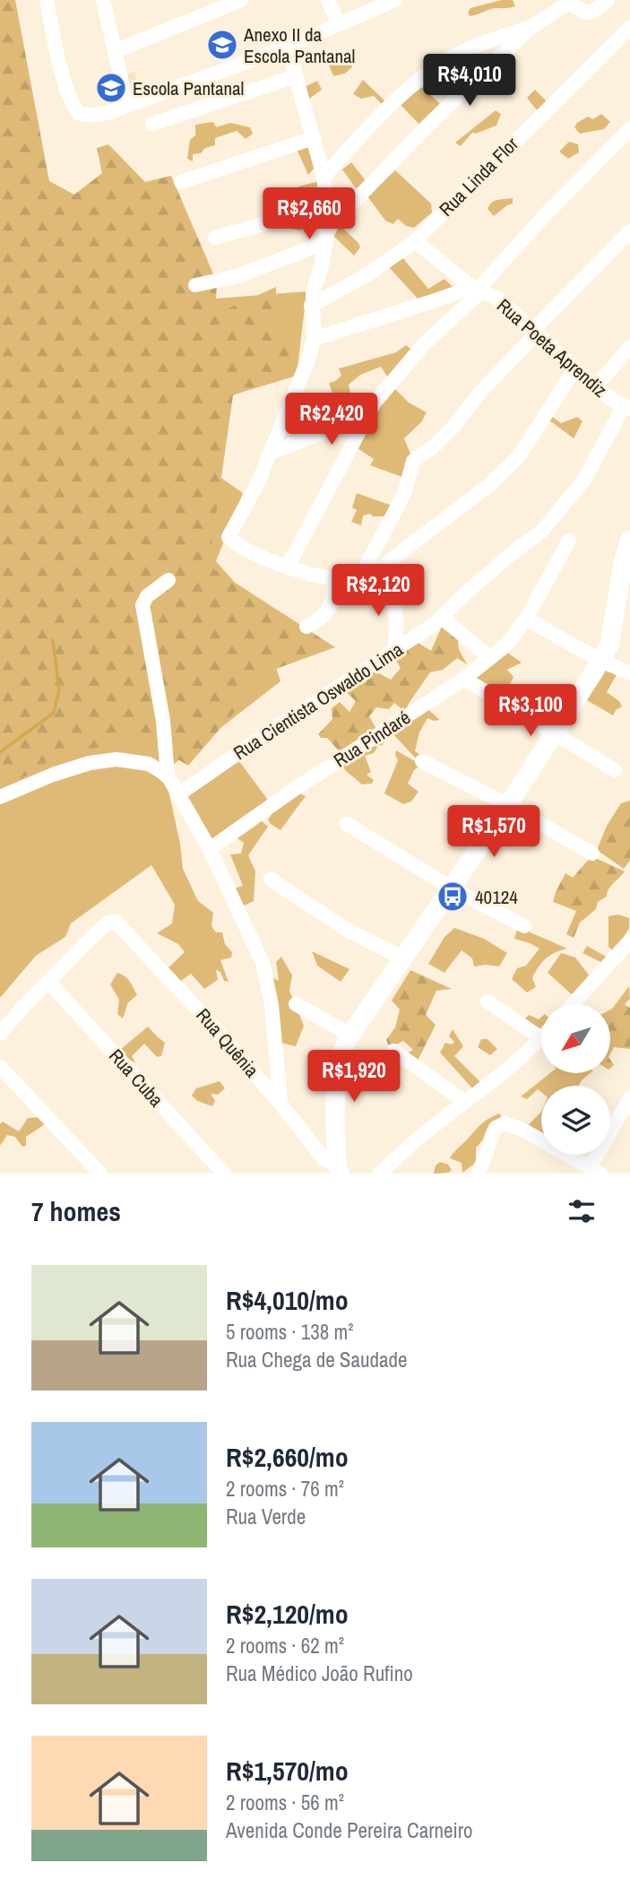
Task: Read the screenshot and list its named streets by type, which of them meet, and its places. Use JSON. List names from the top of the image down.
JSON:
{
  "streets": {
    "street": [
      "Rua Linda Flor",
      "Rua Poeta Aprendiz",
      "Rua Cientista Oswaldo Lima",
      "Rua Pindaré",
      "Rua Quênia",
      "Rua Cuba"
    ]
  },
  "crossings": [
    ["Rua Linda Flor", "Rua Poeta Aprendiz"],
    ["Rua Poeta Aprendiz", "Rua Cientista Oswaldo Lima"],
    ["Rua Quênia", "Rua Cuba"]
  ],
  "places": {
    "school or university": ["Anexo II da Escola Pantanal", "Escola Pantanal"],
    "bus stop": ["40124"]
  },
  "north": "bottom left",
  "page": {
    "price": [
      "R$4,010",
      "R$2,660",
      "R$2,420",
      "R$2,120",
      "R$3,100",
      "R$1,570",
      "R$1,920"
    ],
    "heading": "7 homes",
    "list": [
      {
        "name": "R$4,010/mo",
        "note": "5 rooms · 138 m² · Rua Chega de Saudade"
      },
      {
        "name": "R$2,660/mo",
        "note": "2 rooms · 76 m² · Rua Verde"
      },
      {
        "name": "R$2,120/mo",
        "note": "2 rooms · 62 m² · Rua Médico João Rufino"
      },
      {
        "name": "R$1,570/mo",
        "note": "2 rooms · 56 m² · Avenida Conde Pereira Carneiro"
      }
    ]
  }
}
